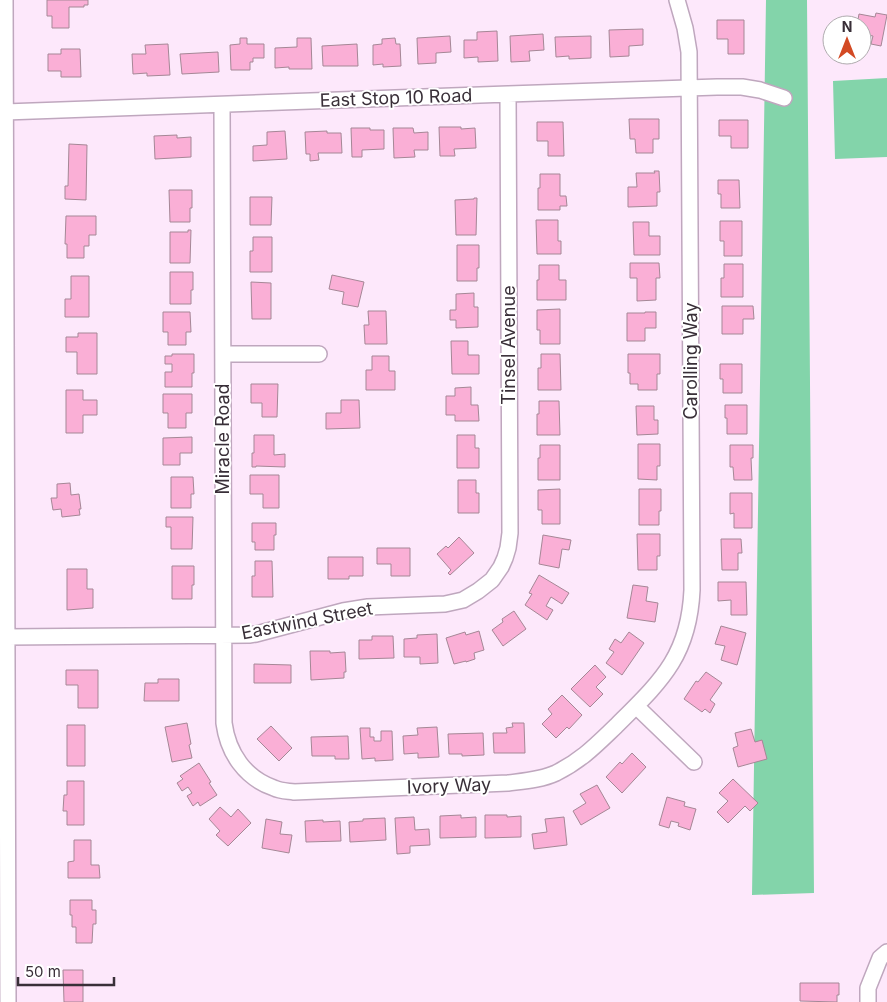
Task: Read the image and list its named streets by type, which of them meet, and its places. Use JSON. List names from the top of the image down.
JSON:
{
  "streets": {
    "street": [
      "East Stop 10 Road",
      "Tinsel Avenue",
      "Carolling Way",
      "Miracle Road",
      "Eastwind Street",
      "Ivory Way"
    ]
  },
  "crossings": [
    ["East Stop 10 Road", "Tinsel Avenue"],
    ["East Stop 10 Road", "Carolling Way"],
    ["East Stop 10 Road", "Miracle Road"],
    ["Tinsel Avenue", "Eastwind Street"],
    ["Carolling Way", "Ivory Way"],
    ["Miracle Road", "Eastwind Street"],
    ["Miracle Road", "Ivory Way"]
  ],
  "scale_bar": "50 m",
  "north": "top"
}
